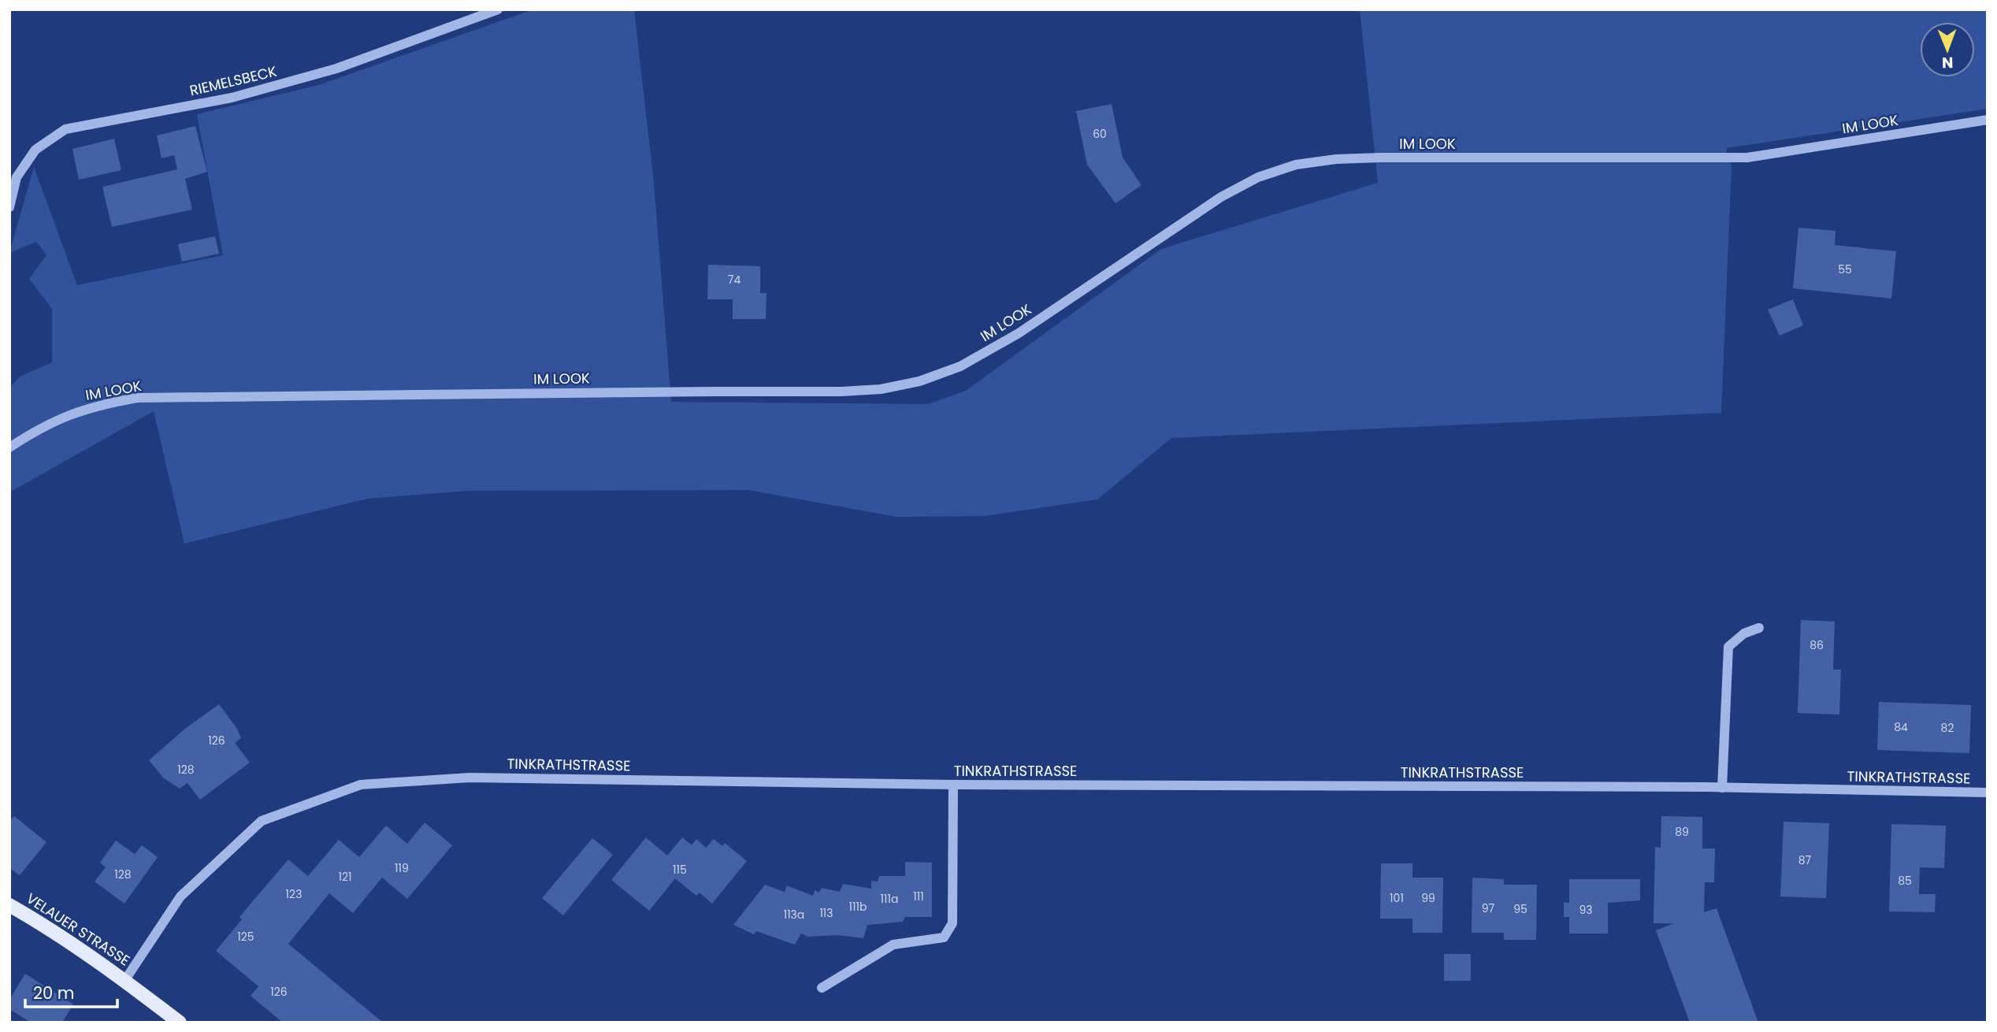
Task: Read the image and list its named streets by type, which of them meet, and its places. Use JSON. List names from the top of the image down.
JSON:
{
  "streets": {
    "main road": ["VELAUER STRASSE"],
    "street": ["RIEMELSBECK", "IM LOOK", "TINKRATHSTRASSE"]
  },
  "crossings": [
    ["TINKRATHSTRASSE", "VELAUER STRASSE"]
  ],
  "house_numbers": [
    "60",
    "55",
    "74",
    "86",
    "84",
    "82",
    "126",
    "128",
    "89",
    "87",
    "119",
    "115",
    "128",
    "121",
    "85",
    "123",
    "111",
    "101",
    "99",
    "111a",
    "111b",
    "97",
    "95",
    "93",
    "113",
    "113a",
    "125",
    "126"
  ],
  "scale_bar": "20 m",
  "north": "bottom"
}
